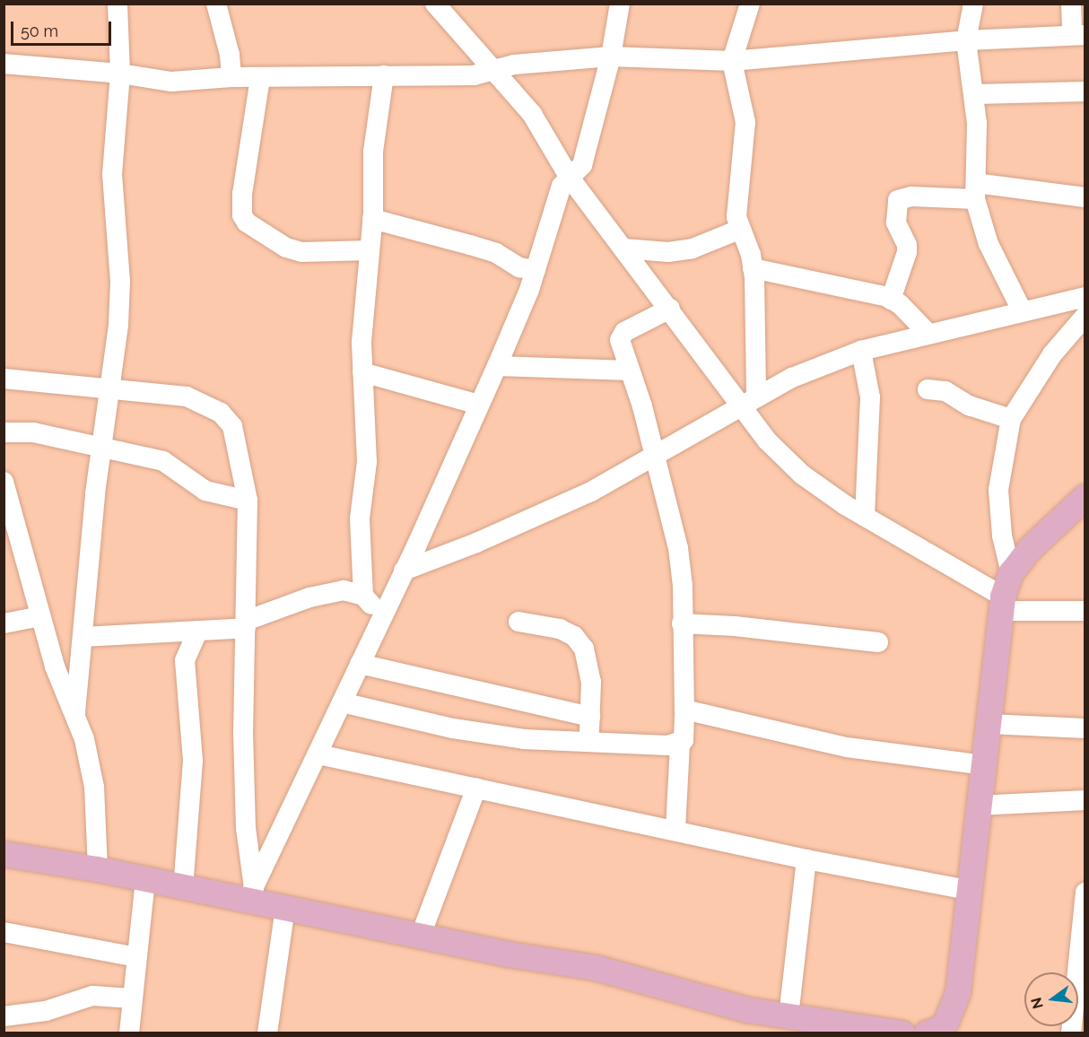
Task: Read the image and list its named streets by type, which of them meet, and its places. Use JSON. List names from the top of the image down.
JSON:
{
  "scale_bar": "50 m",
  "north": "left"
}
